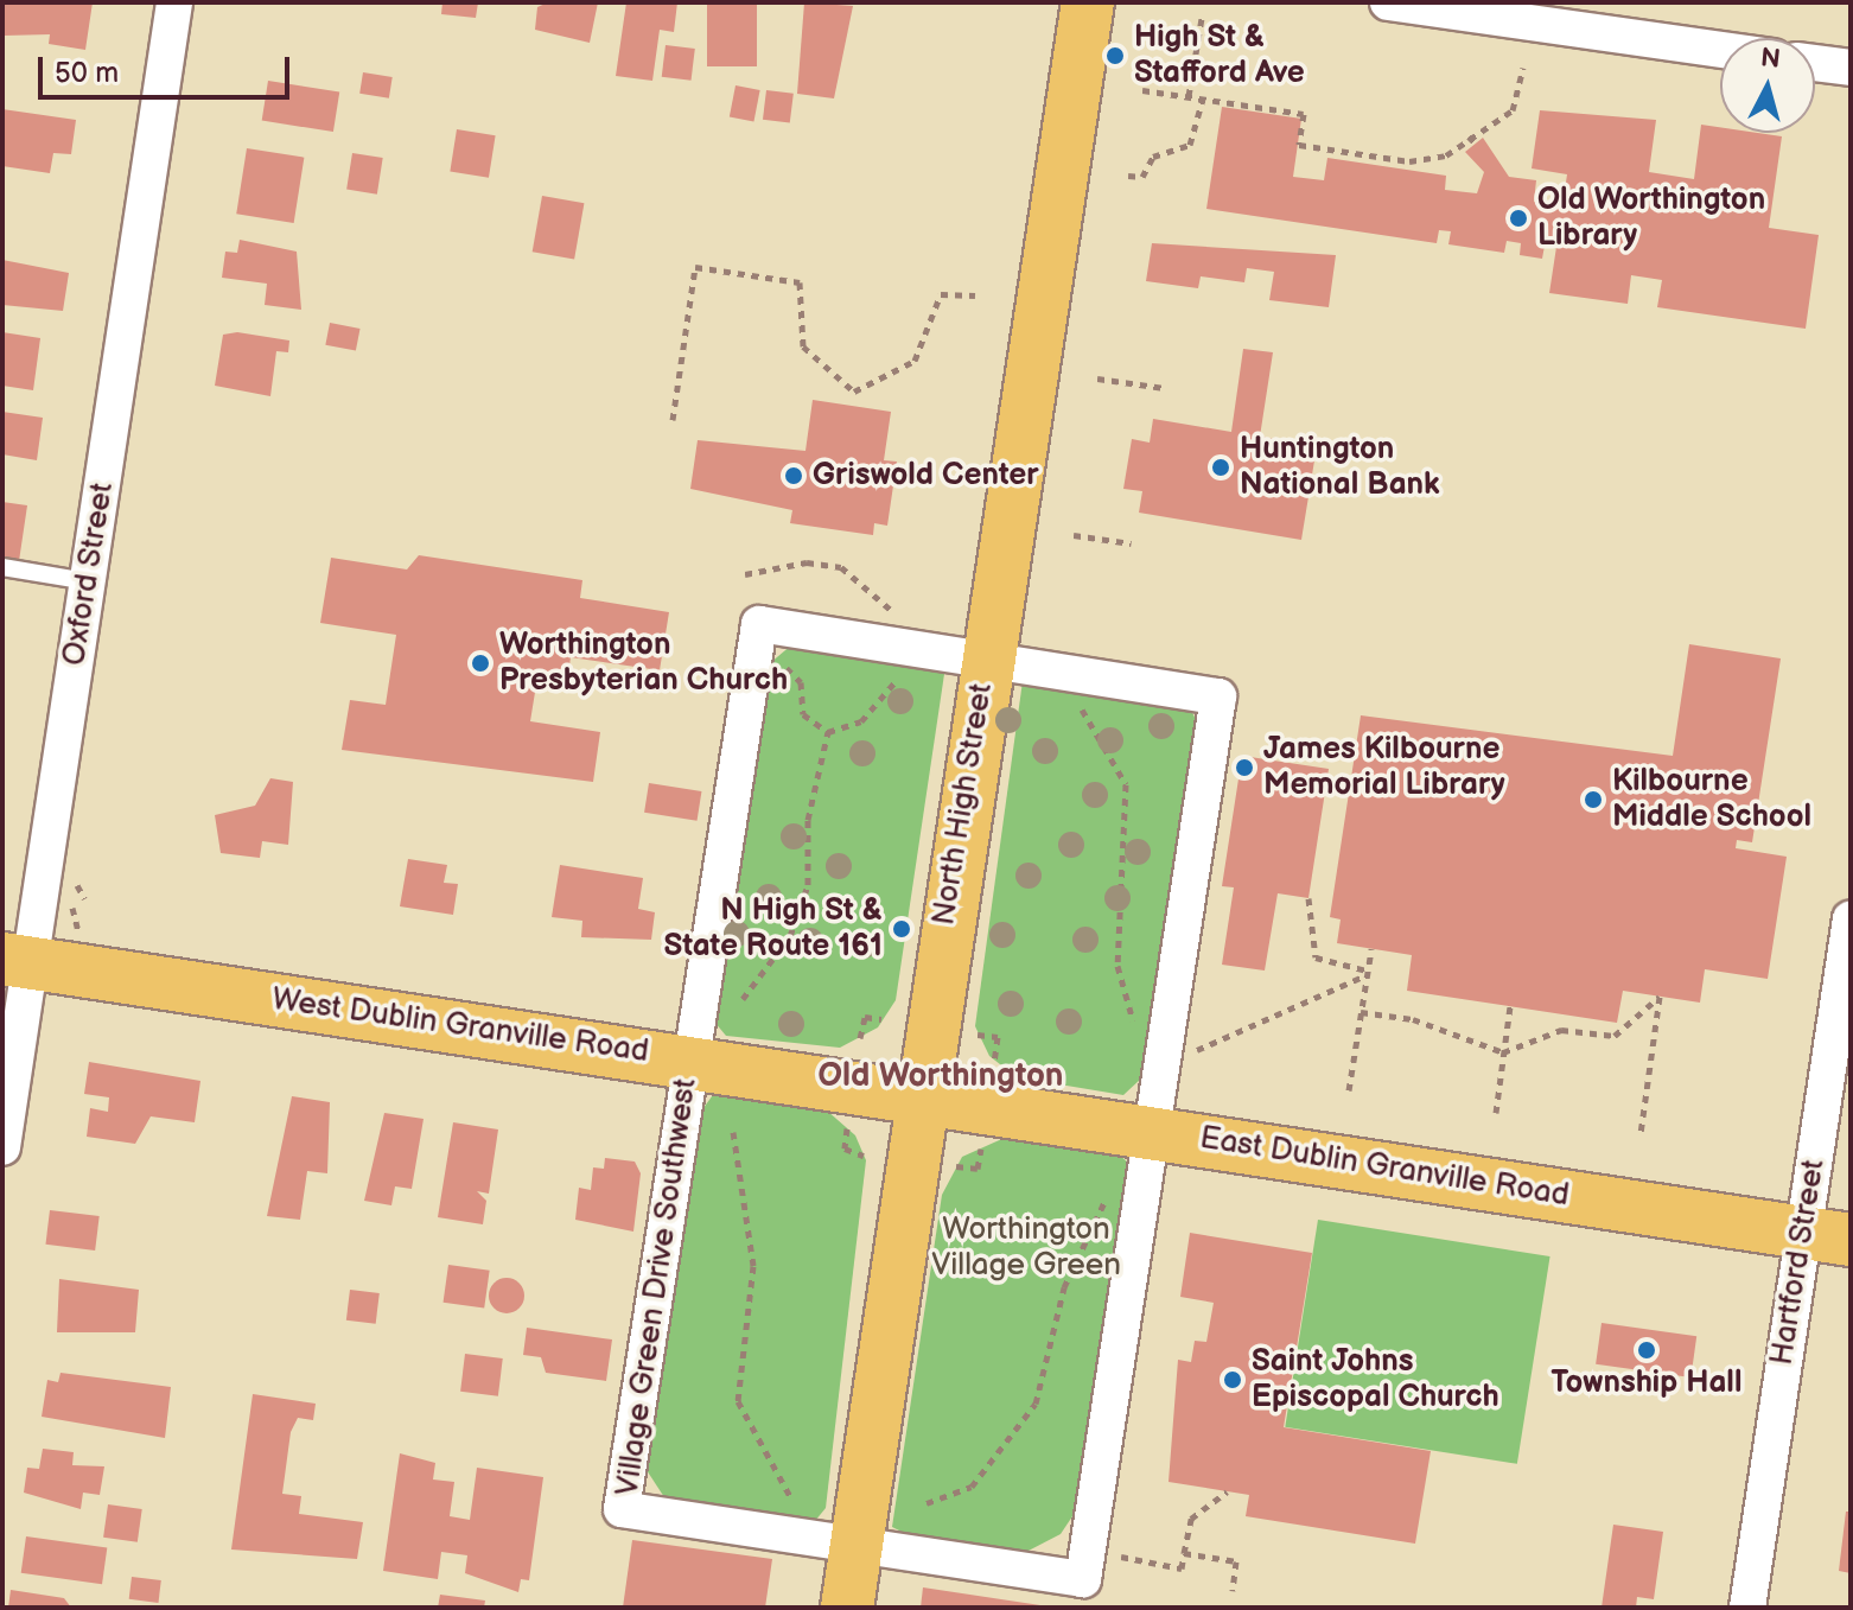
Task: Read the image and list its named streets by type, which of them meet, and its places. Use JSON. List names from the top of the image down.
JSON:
{
  "streets": {
    "main road": ["North High Street", "West Dublin Granville Road", "East Dublin Granville Road"],
    "street": ["Oxford Street", "Hartford Street", "Village Green Drive Southwest"]
  },
  "crossings": [
    ["Oxford Street", "West Dublin Granville Road"],
    ["North High Street", "West Dublin Granville Road"],
    ["North High Street", "East Dublin Granville Road"],
    ["North High Street", "Village Green Drive Southwest"],
    ["West Dublin Granville Road", "East Dublin Granville Road"],
    ["West Dublin Granville Road", "Village Green Drive Southwest"],
    ["East Dublin Granville Road", "Hartford Street"]
  ],
  "districts": ["Old Worthington"],
  "parks": ["Worthington Village Green"],
  "places": [
    "High St & Stafford Ave",
    "Old Worthington Library",
    "Huntington National Bank",
    "Griswold Center",
    "Worthington Presbyterian Church",
    "James Kilbourne Memorial Library",
    "Kilbourne Middle School",
    "N High St & State Route 161",
    "Township Hall",
    "Saint Johns Episcopal Church"
  ],
  "scale_bar": "50 m",
  "north": "top"
}
